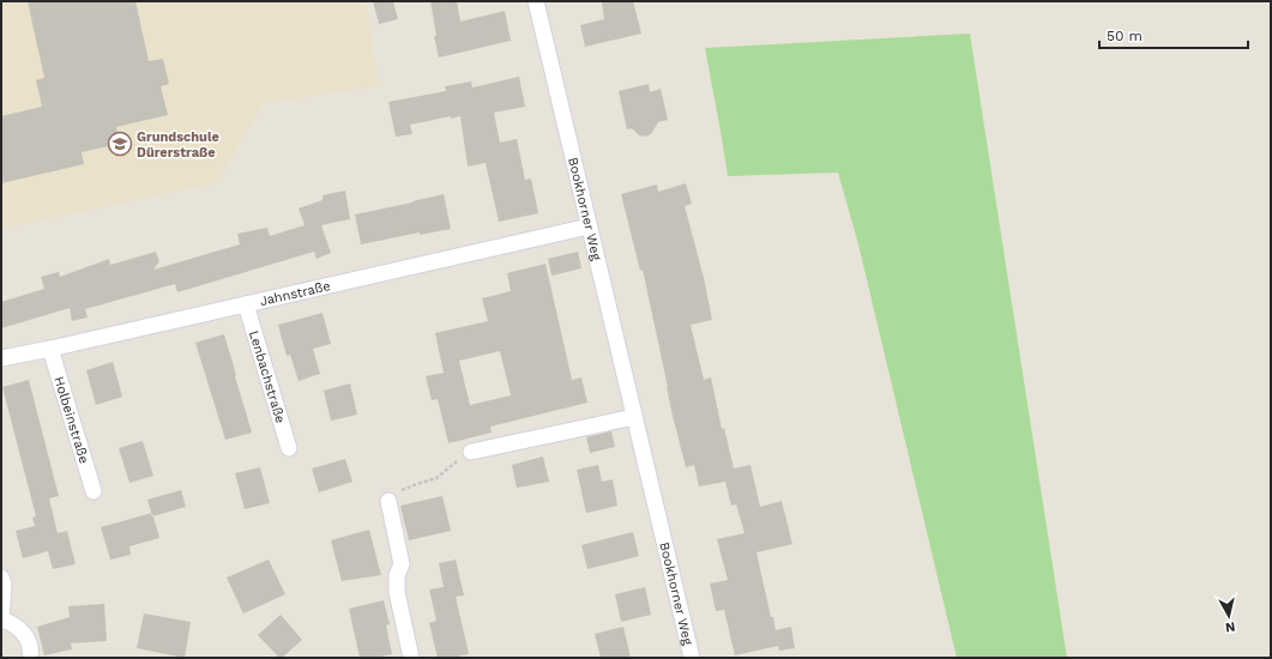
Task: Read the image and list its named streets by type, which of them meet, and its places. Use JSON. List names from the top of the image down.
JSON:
{
  "streets": {
    "street": [
      "Bookhorner Weg",
      "Jahnstraße",
      "Lenbachstraße",
      "Holbeinstraße"
    ]
  },
  "crossings": [
    ["Bookhorner Weg", "Jahnstraße"],
    ["Jahnstraße", "Lenbachstraße"],
    ["Jahnstraße", "Holbeinstraße"]
  ],
  "places": {
    "school or university": ["Grundschule Dürerstraße"]
  },
  "scale_bar": "50 m",
  "north": "bottom"
}
